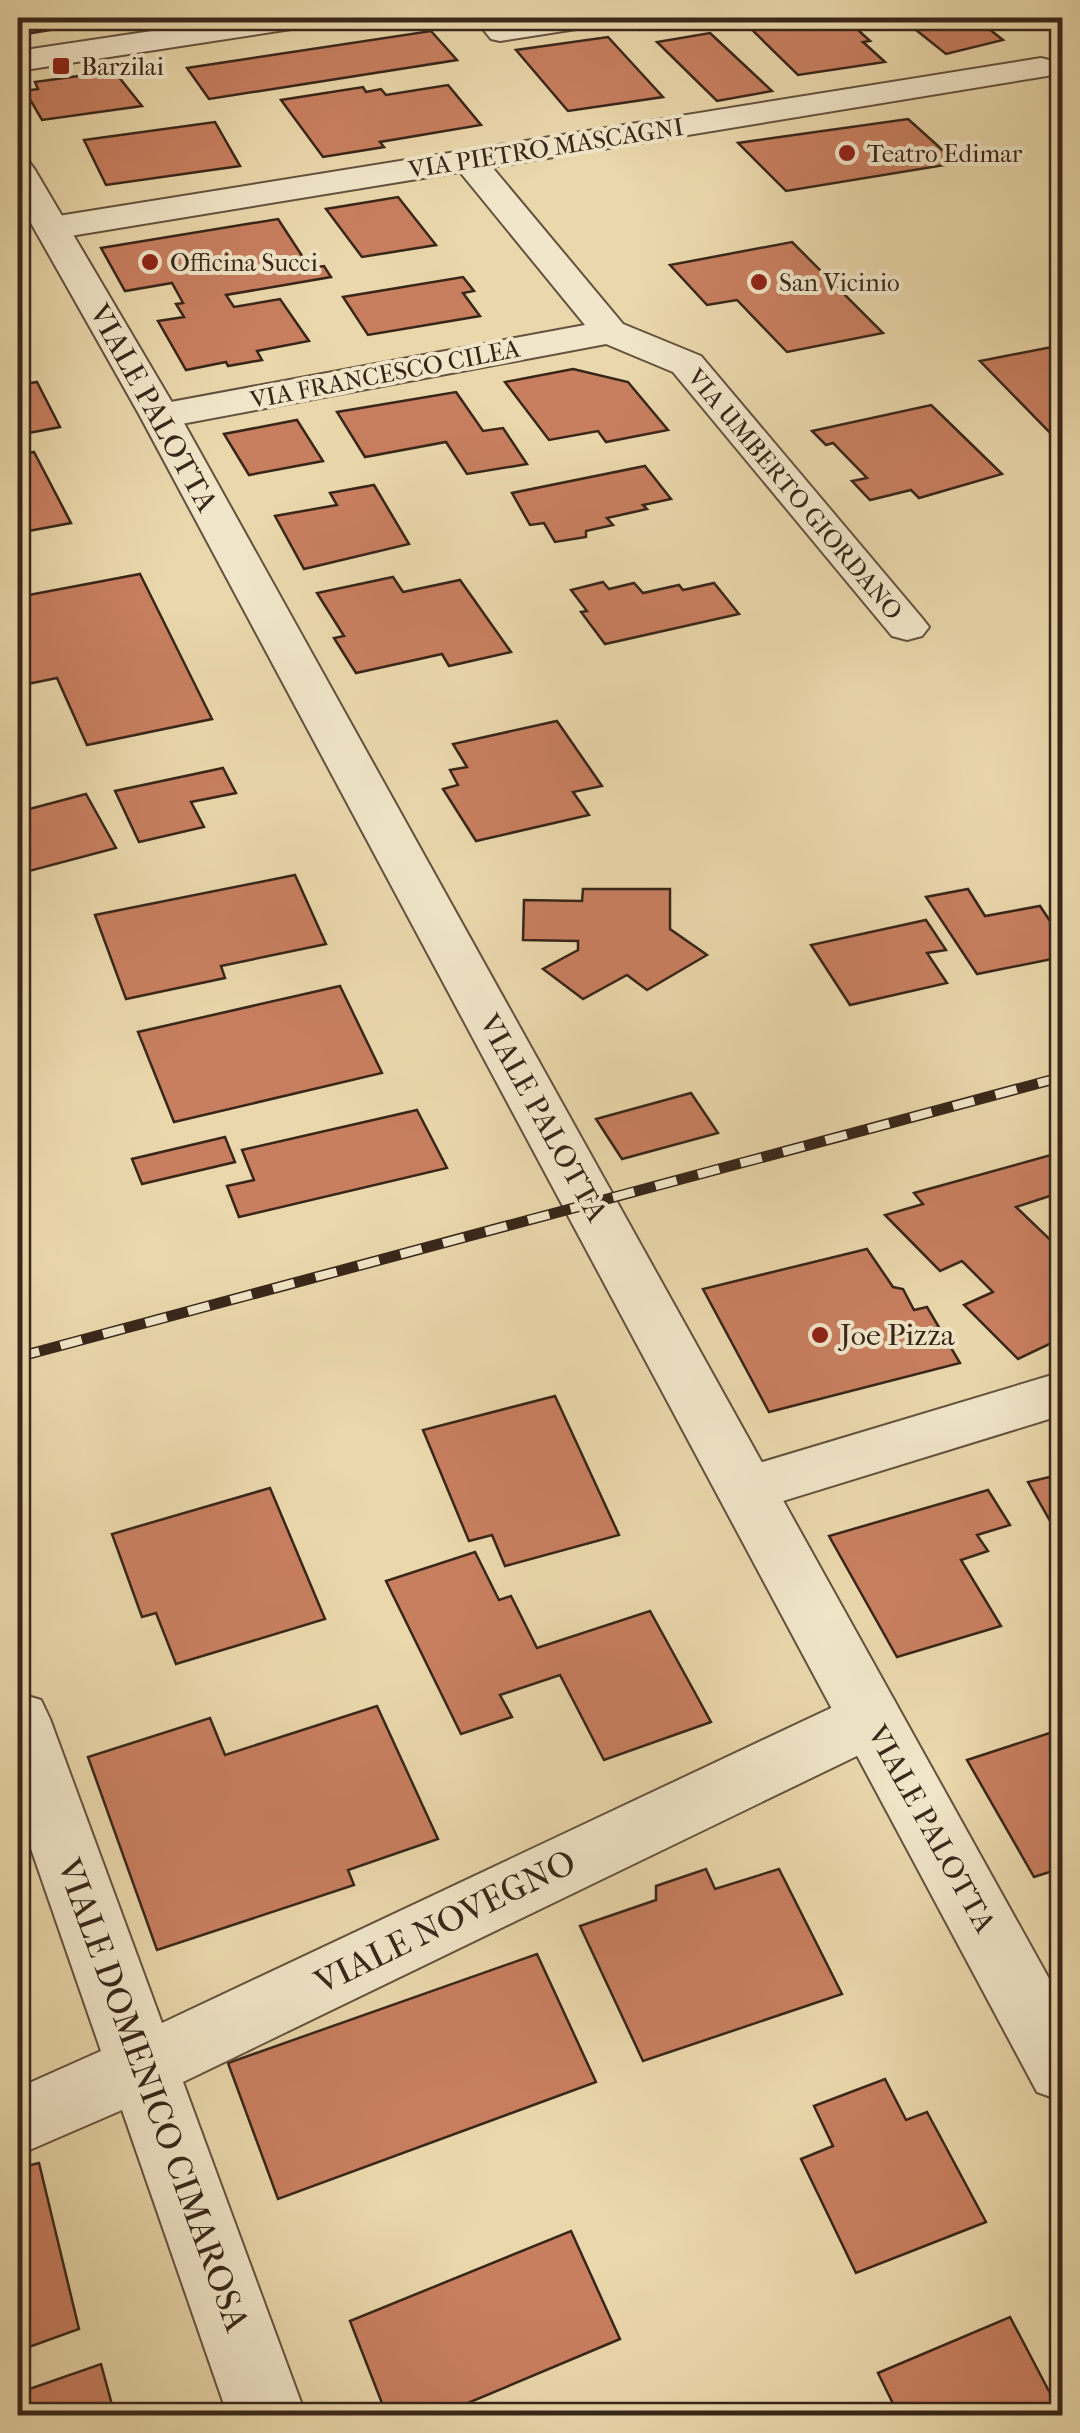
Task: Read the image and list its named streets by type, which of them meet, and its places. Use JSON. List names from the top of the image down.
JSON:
{
  "streets": {
    "street": [
      "VIA PIETRO MASCAGNI",
      "VIA FRANCESCO CILEA",
      "VIALE PALOTTA",
      "VIA UMBERTO GIORDANO",
      "VIALE NOVEGNO",
      "VIALE DOMENICO CIMAROSA"
    ]
  },
  "crossings": [
    ["VIA PIETRO MASCAGNI", "VIALE PALOTTA"],
    ["VIA PIETRO MASCAGNI", "VIA UMBERTO GIORDANO"],
    ["VIA FRANCESCO CILEA", "VIALE PALOTTA"],
    ["VIA FRANCESCO CILEA", "VIA UMBERTO GIORDANO"],
    ["VIALE PALOTTA", "VIALE NOVEGNO"],
    ["VIALE NOVEGNO", "VIALE DOMENICO CIMAROSA"]
  ],
  "places": {
    "transit": ["Barzilai"],
    "other": [
      "Teatro Edimar",
      "Officina Succi",
      "San Vicinio",
      "Joe Pizza"
    ]
  }
}
